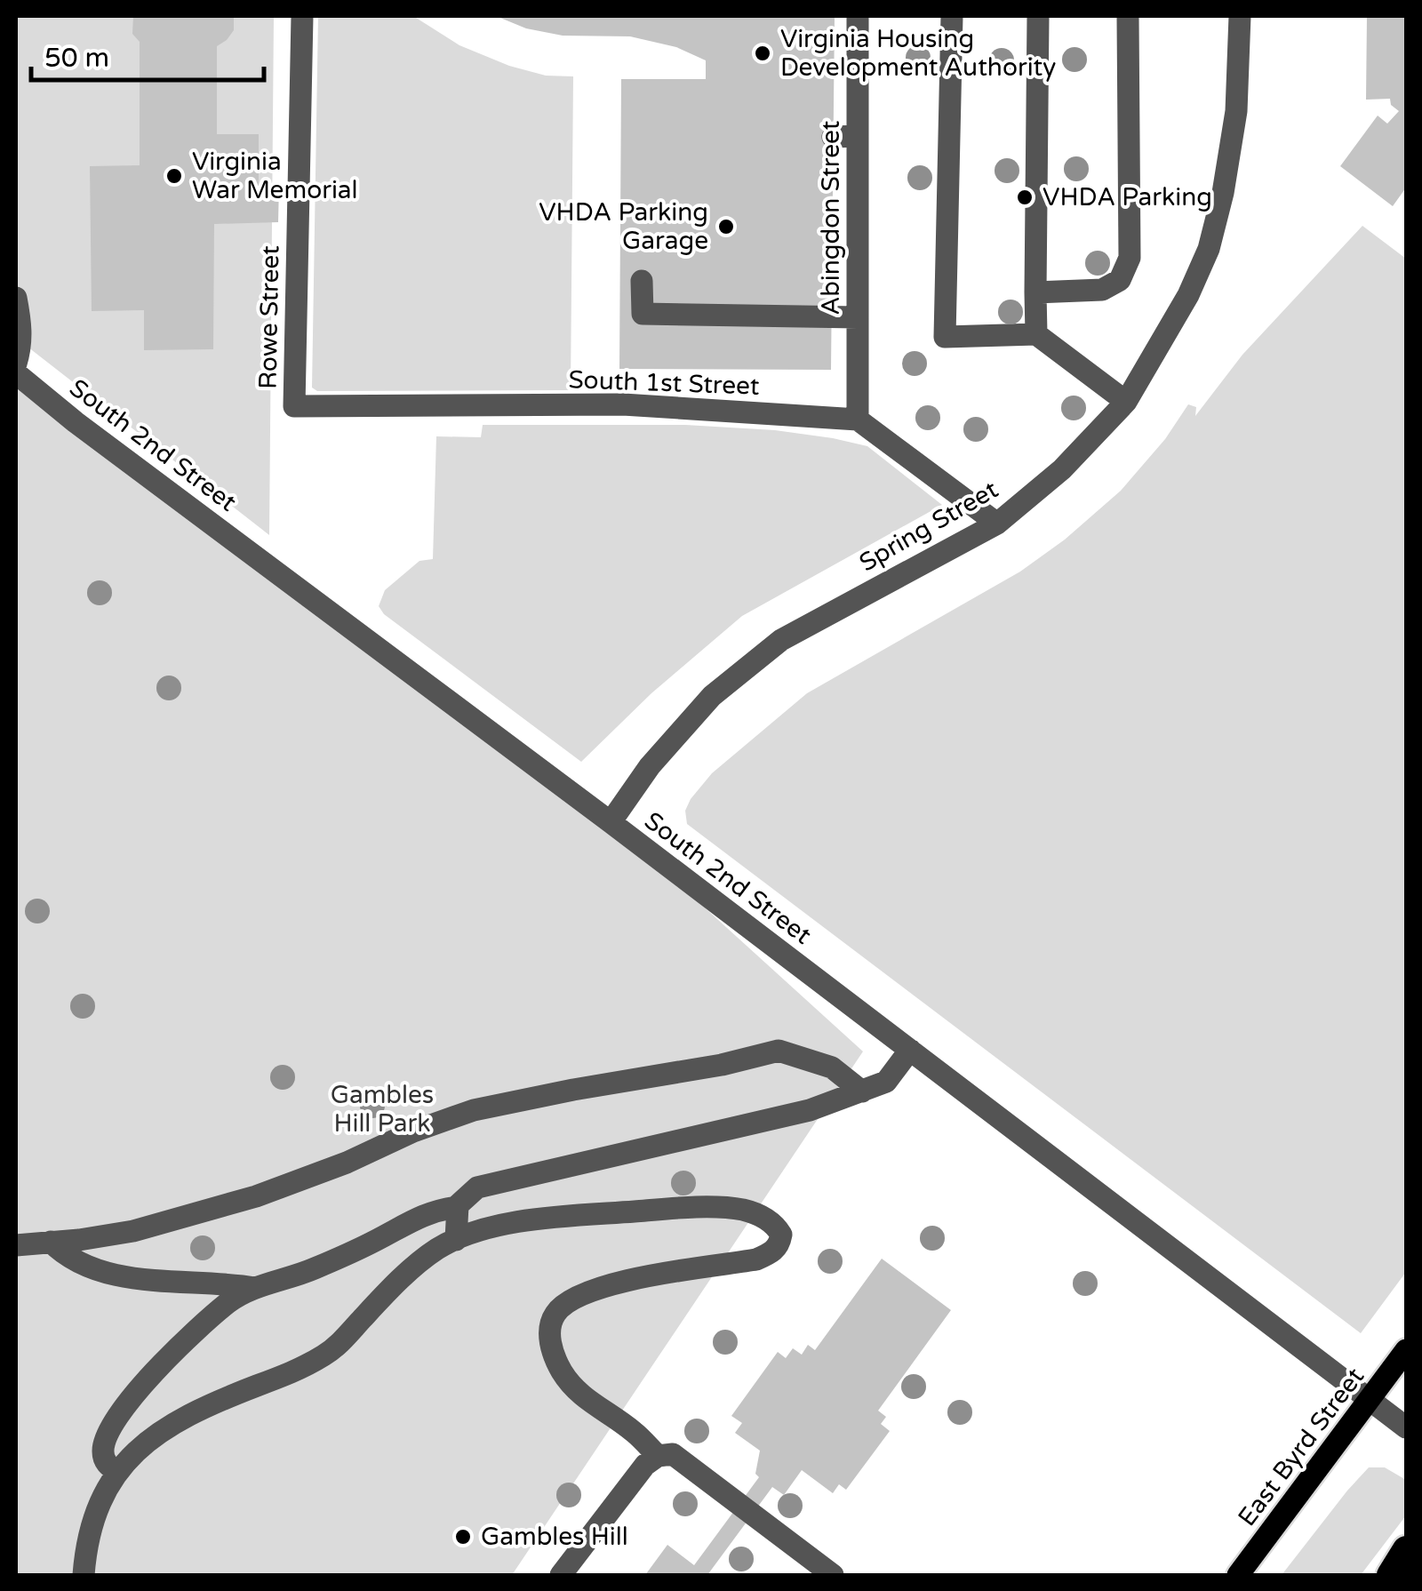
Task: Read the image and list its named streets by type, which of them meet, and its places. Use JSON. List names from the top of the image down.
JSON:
{
  "streets": {
    "main road": ["East Byrd Street"],
    "street": [
      "Abingdon Street",
      "Rowe Street",
      "South 1st Street",
      "South 2nd Street",
      "Spring Street"
    ]
  },
  "crossings": [
    ["Abingdon Street", "South 1st Street"],
    ["Rowe Street", "South 1st Street"],
    ["South 2nd Street", "Spring Street"],
    ["South 2nd Street", "East Byrd Street"]
  ],
  "parks": ["Gambles Hill Park"],
  "places": [
    "Virginia Housing Development Authority",
    "Virginia War Memorial",
    "VHDA Parking",
    "VHDA Parking Garage",
    "Gambles Hill"
  ],
  "scale_bar": "50 m"
}
